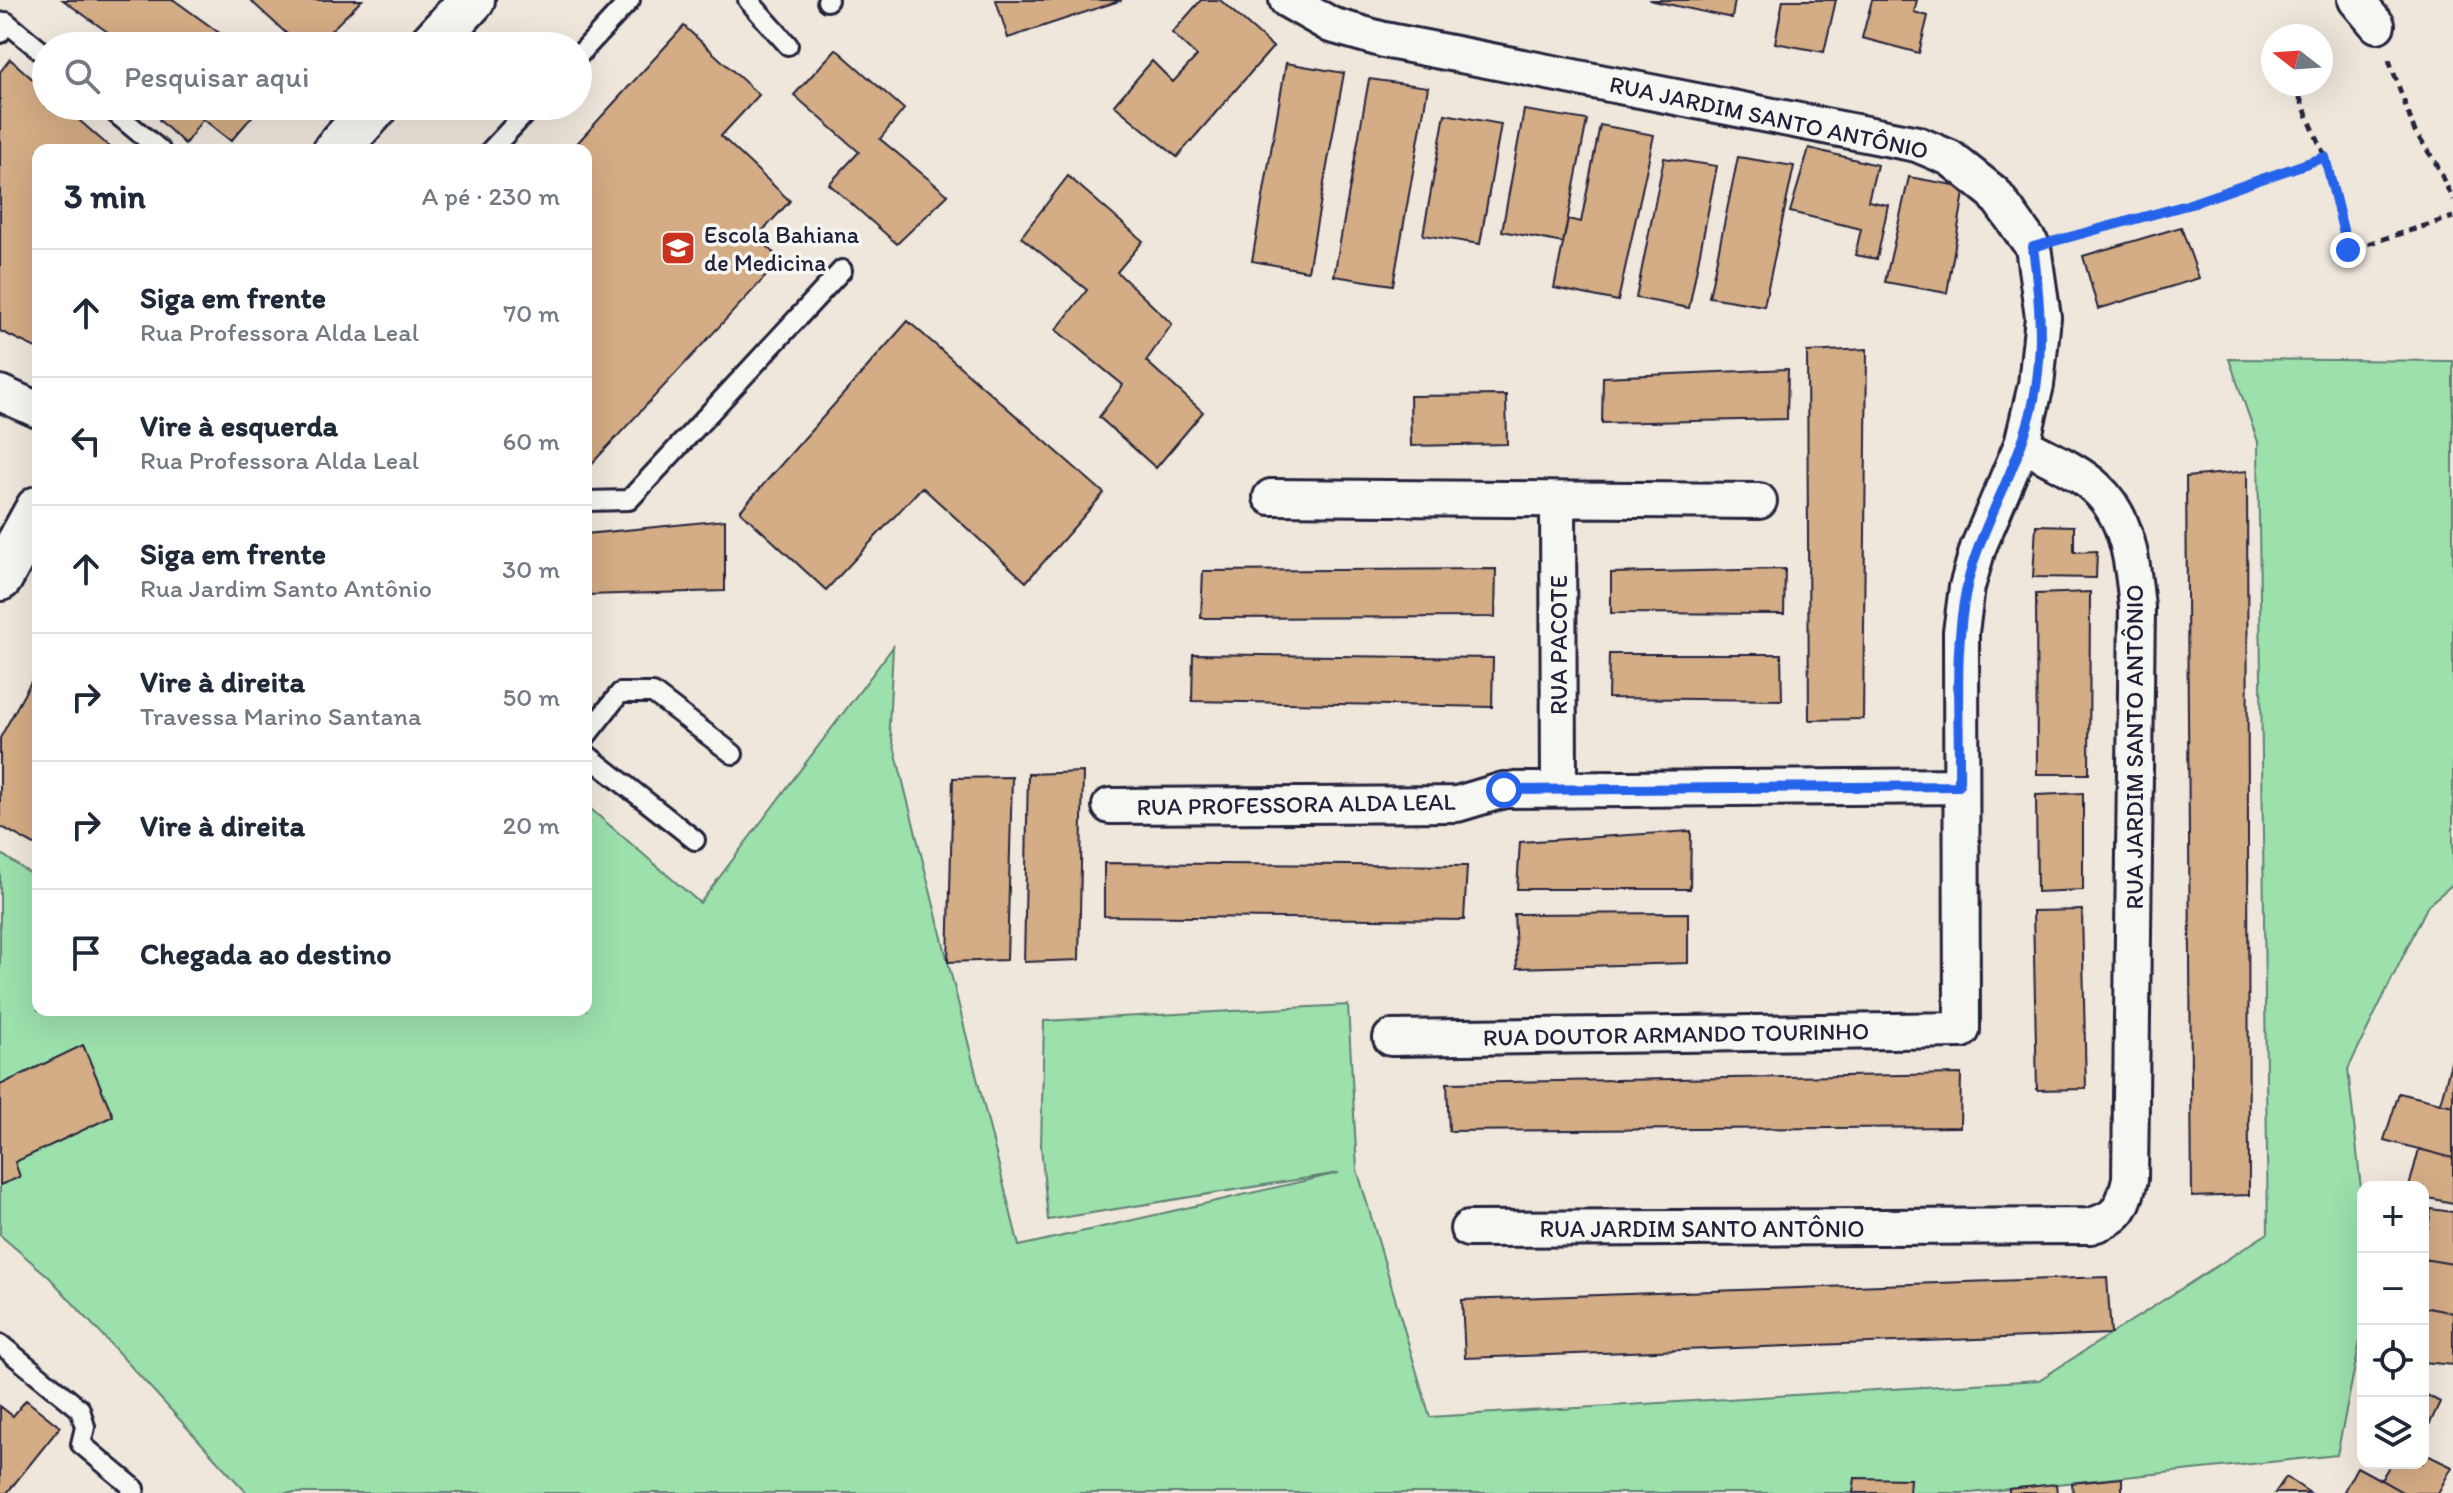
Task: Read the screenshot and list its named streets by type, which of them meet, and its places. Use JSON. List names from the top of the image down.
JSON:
{
  "streets": {
    "street": [
      "RUA JARDIM SANTO ANTÔNIO",
      "RUA PACOTE",
      "RUA PROFESSORA ALDA LEAL",
      "RUA DOUTOR ARMANDO TOURINHO"
    ]
  },
  "crossings": [
    ["RUA PACOTE", "RUA PROFESSORA ALDA LEAL"],
    ["RUA PROFESSORA ALDA LEAL", "RUA DOUTOR ARMANDO TOURINHO"]
  ],
  "places": {
    "school or university": ["Escola Bahiana de Medicina"]
  },
  "north": "left",
  "page": {
    "search": "Pesquisar aqui",
    "heading": ["3 min", "A pé · 230 m"],
    "list": [
      ["Siga em frente", "Rua Professora Alda Leal", "70 m"],
      ["Vire à esquerda", "Rua Professora Alda Leal", "60 m"],
      ["Siga em frente", "Rua Jardim Santo Antônio", "30 m"],
      ["Vire à direita", "Travessa Marino Santana", "50 m"],
      ["Vire à direita", "20 m"],
      "Chegada ao destino"
    ],
    "map_buttons": ["+", "−"]
  }
}
